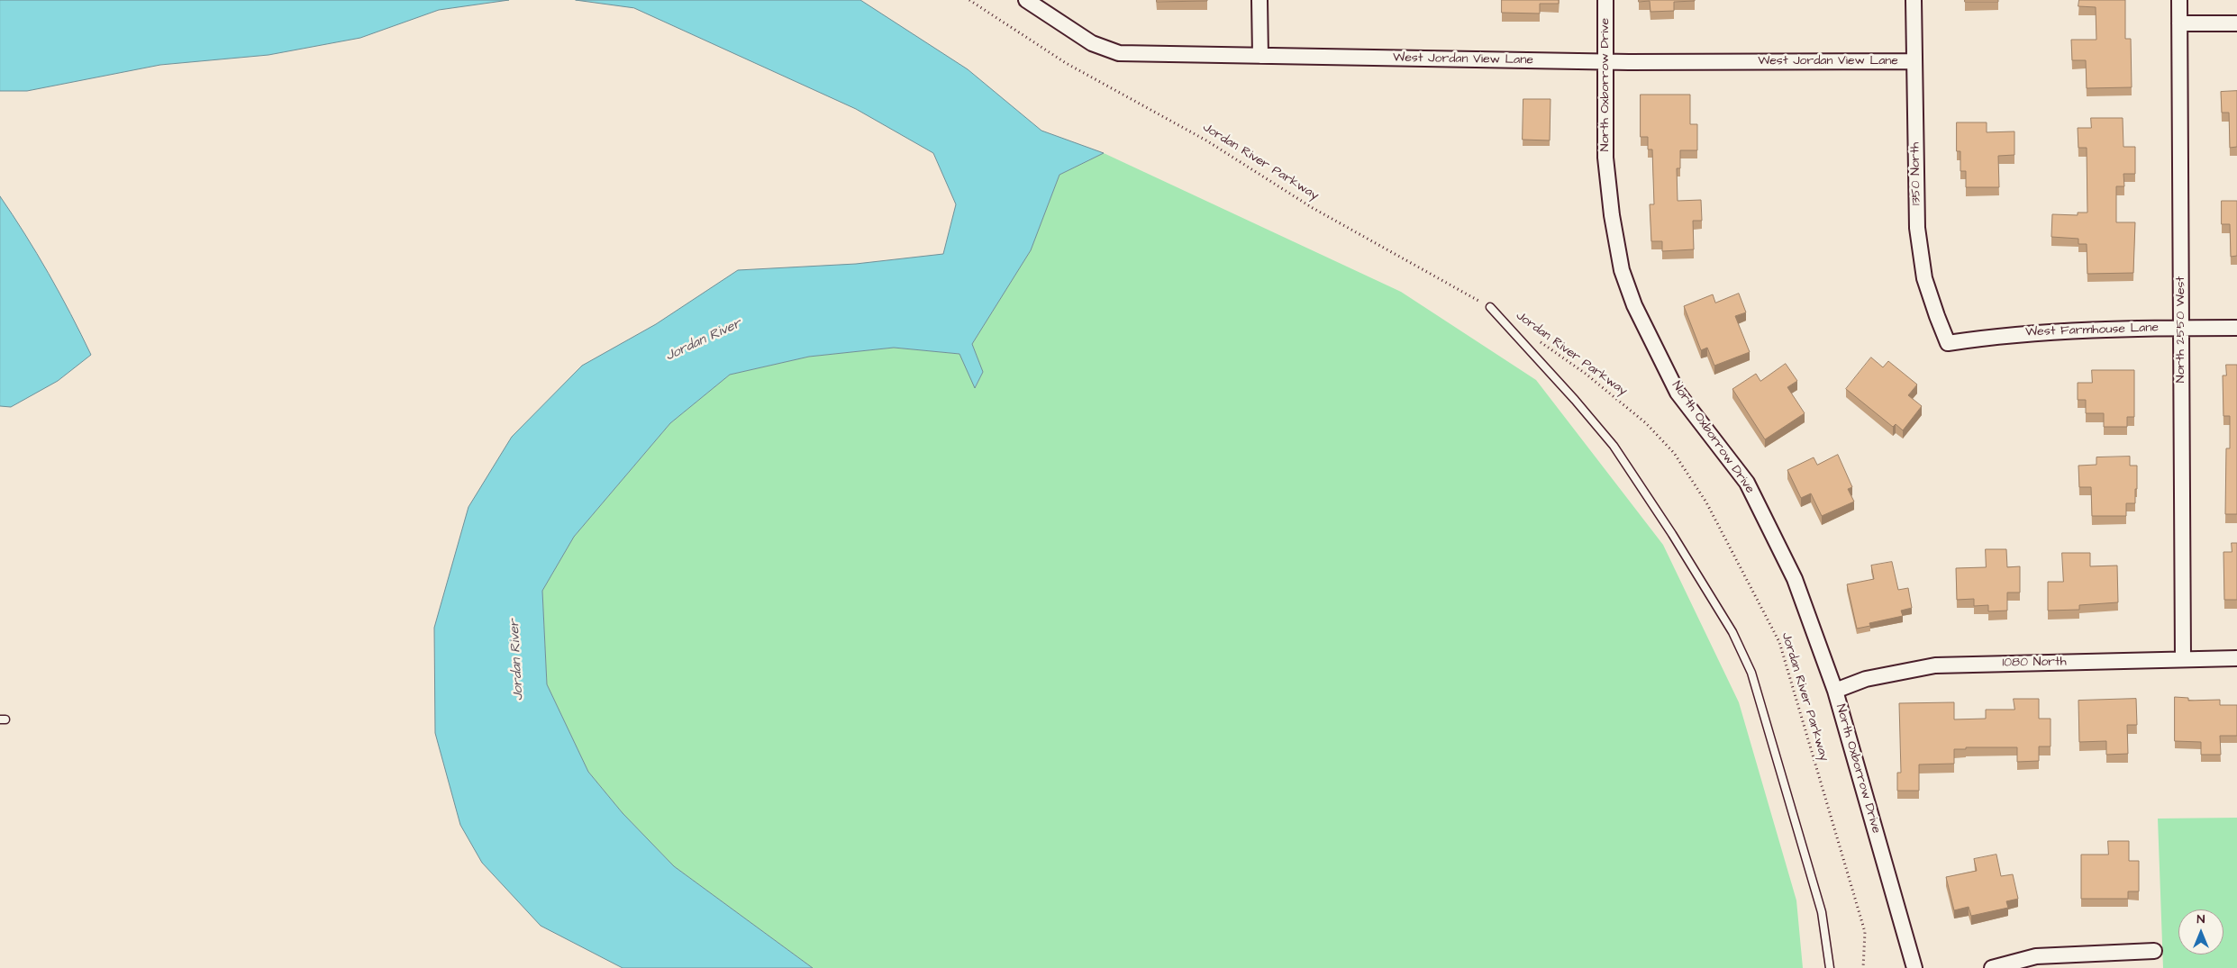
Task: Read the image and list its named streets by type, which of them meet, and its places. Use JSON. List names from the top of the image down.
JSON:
{
  "streets": {
    "street": [
      "West Jordan View Lane",
      "North Oxborrow Drive",
      "1350 North",
      "North 2550 West",
      "West Farmhouse Lane",
      "1080 North"
    ],
    "path": ["Jordan River Parkway"]
  },
  "crossings": [
    ["West Jordan View Lane", "North Oxborrow Drive"],
    ["West Jordan View Lane", "1350 North"],
    ["North Oxborrow Drive", "1080 North"],
    ["1350 North", "West Farmhouse Lane"],
    ["North 2550 West", "West Farmhouse Lane"],
    ["North 2550 West", "1080 North"]
  ],
  "water": ["Jordan River"],
  "north": "top"
}
